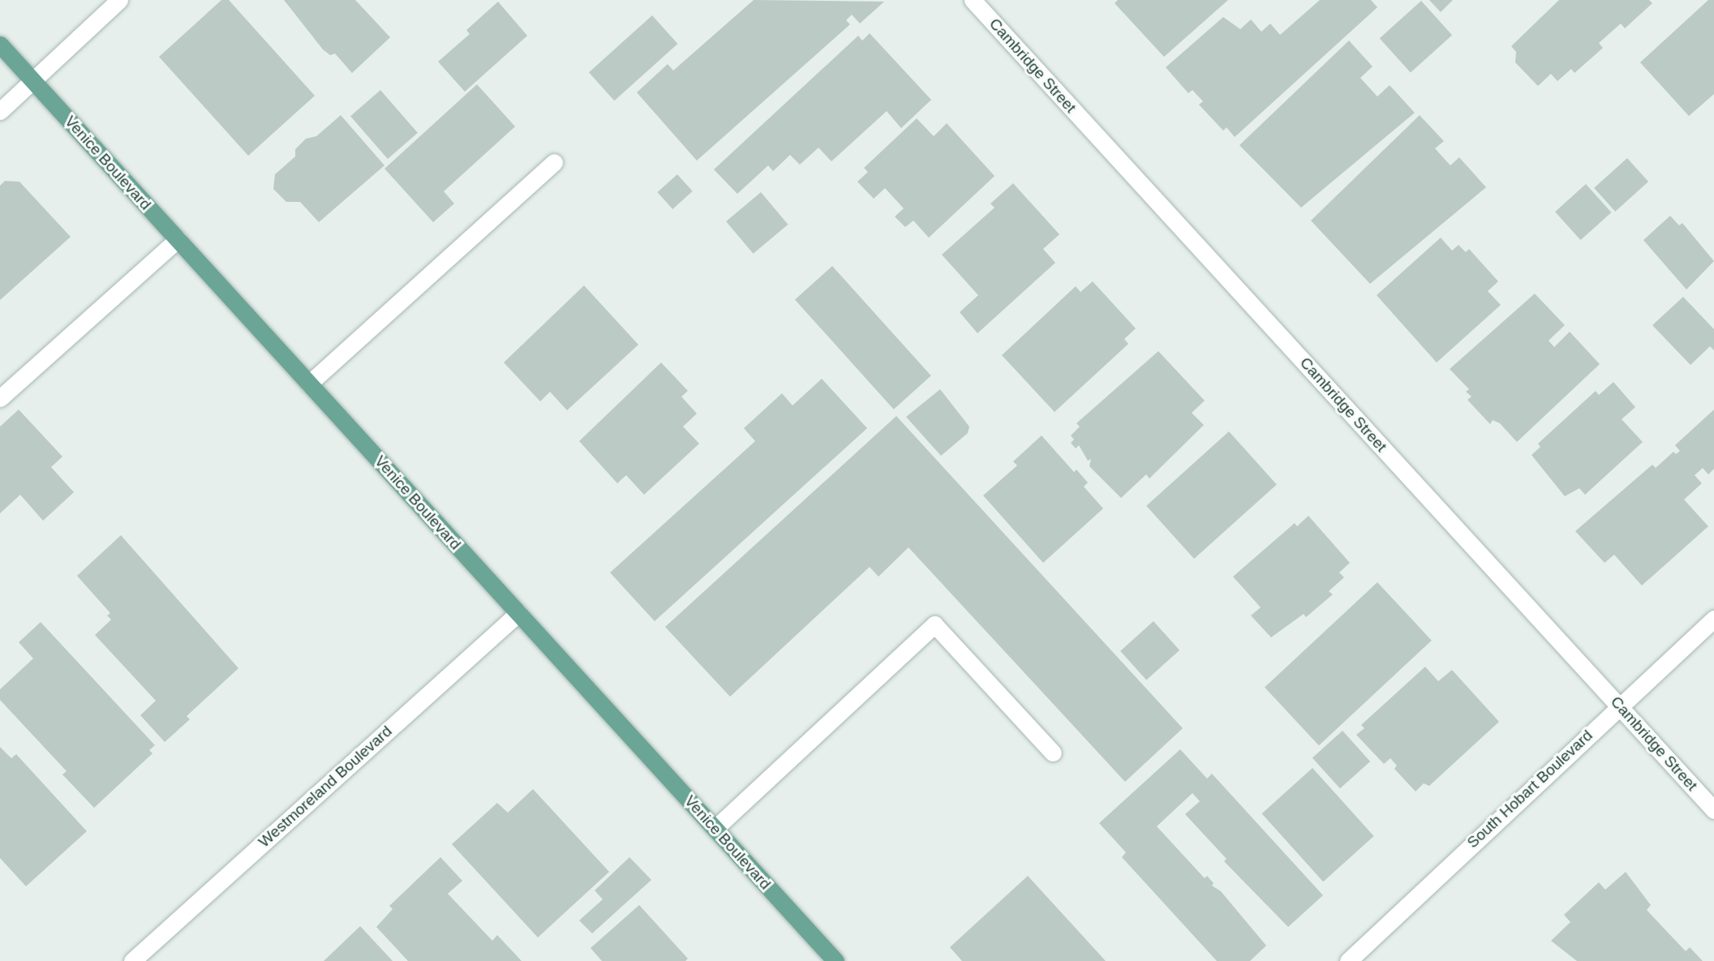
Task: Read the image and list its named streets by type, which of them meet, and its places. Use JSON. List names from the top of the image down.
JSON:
{
  "streets": {
    "main road": ["Venice Boulevard"],
    "street": ["Cambridge Street", "Westmoreland Boulevard", "South Hobart Boulevard"]
  },
  "crossings": [
    ["Cambridge Street", "South Hobart Boulevard"],
    ["Venice Boulevard", "Westmoreland Boulevard"]
  ]
}
